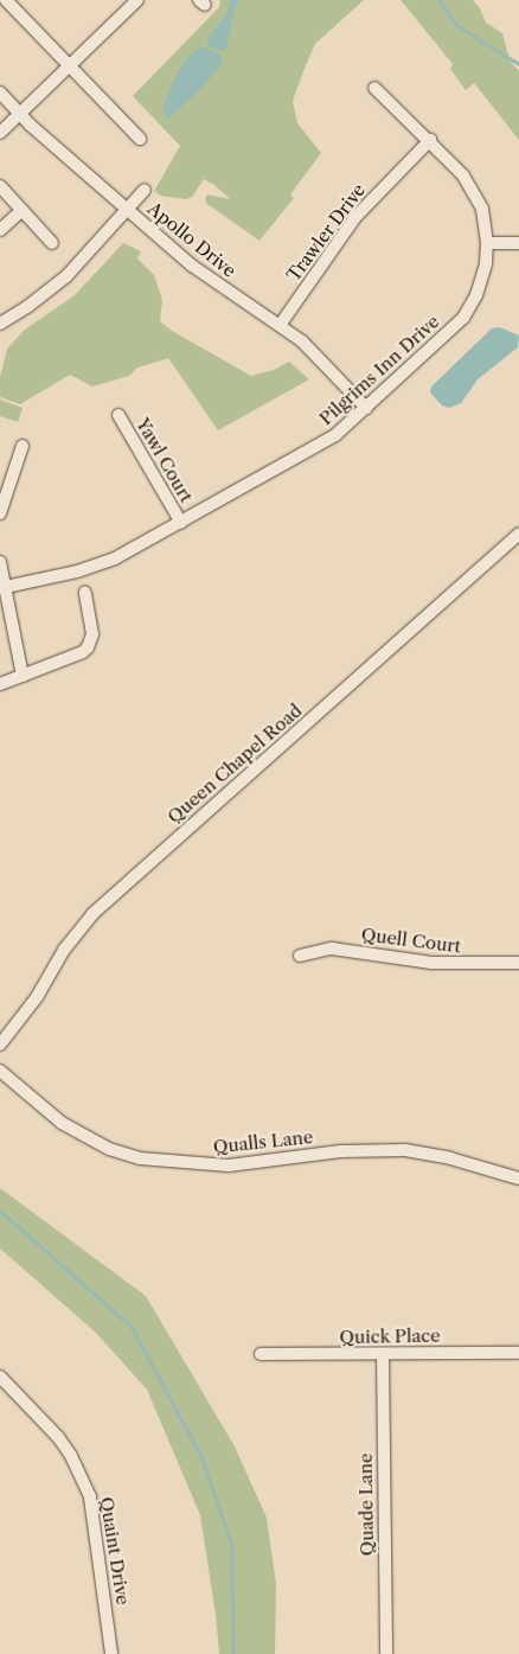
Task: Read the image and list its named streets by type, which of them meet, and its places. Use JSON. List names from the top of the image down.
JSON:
{
  "streets": {
    "street": [
      "Trawler Drive",
      "Apollo Drive",
      "Pilgrims Inn Drive",
      "Yawl Court",
      "Queen Chapel Road",
      "Quell Court",
      "Qualls Lane",
      "Quick Place",
      "Quade Lane",
      "Quaint Drive"
    ]
  },
  "crossings": [
    ["Trawler Drive", "Apollo Drive"],
    ["Trawler Drive", "Pilgrims Inn Drive"],
    ["Apollo Drive", "Pilgrims Inn Drive"],
    ["Pilgrims Inn Drive", "Yawl Court"],
    ["Quick Place", "Quade Lane"]
  ]
}
